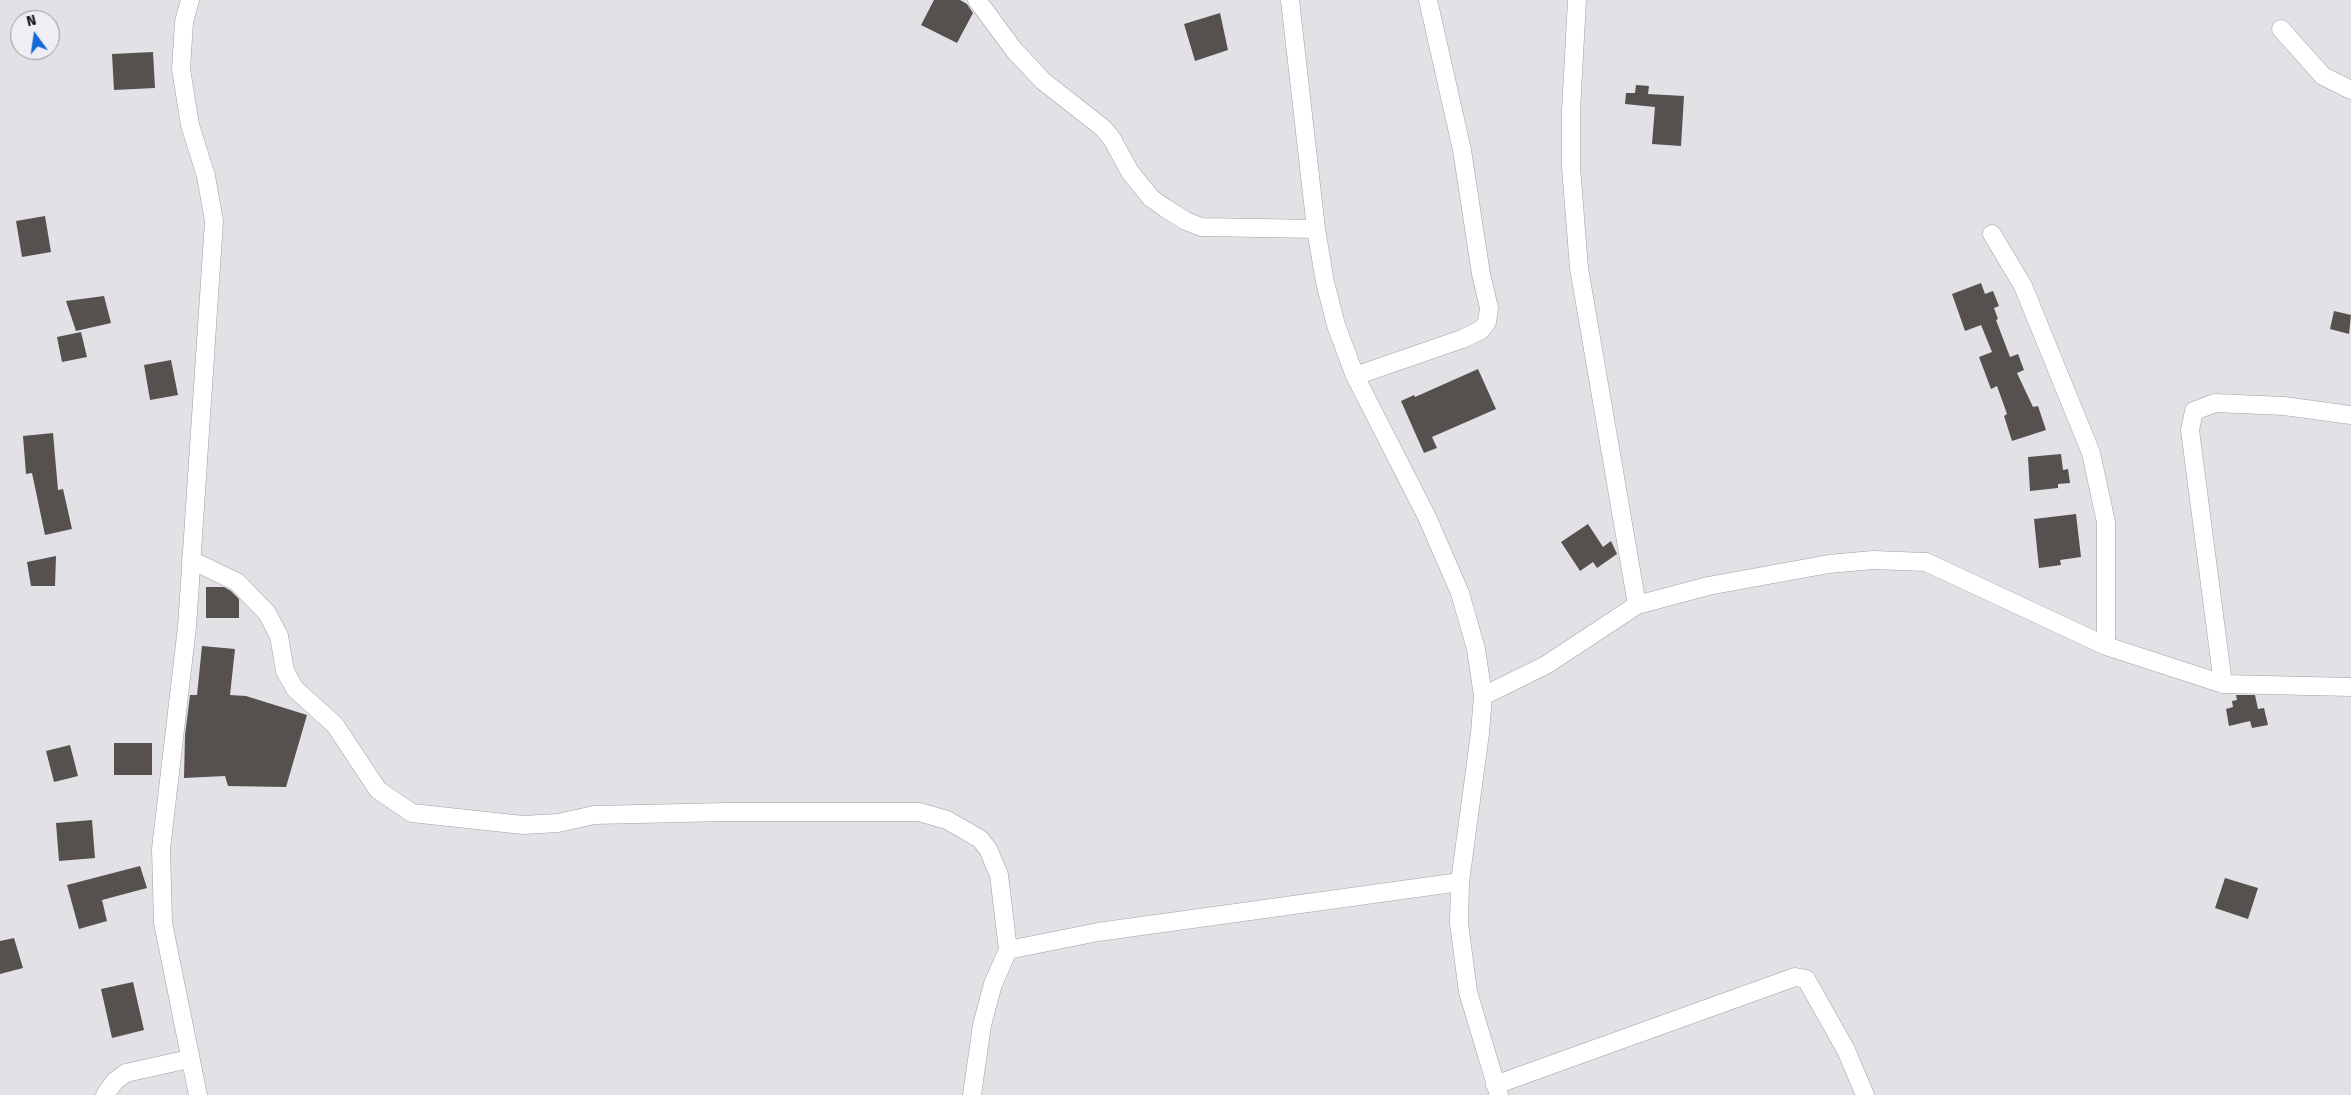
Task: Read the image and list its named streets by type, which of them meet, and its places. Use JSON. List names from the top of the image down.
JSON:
{
  "north": "top"
}
